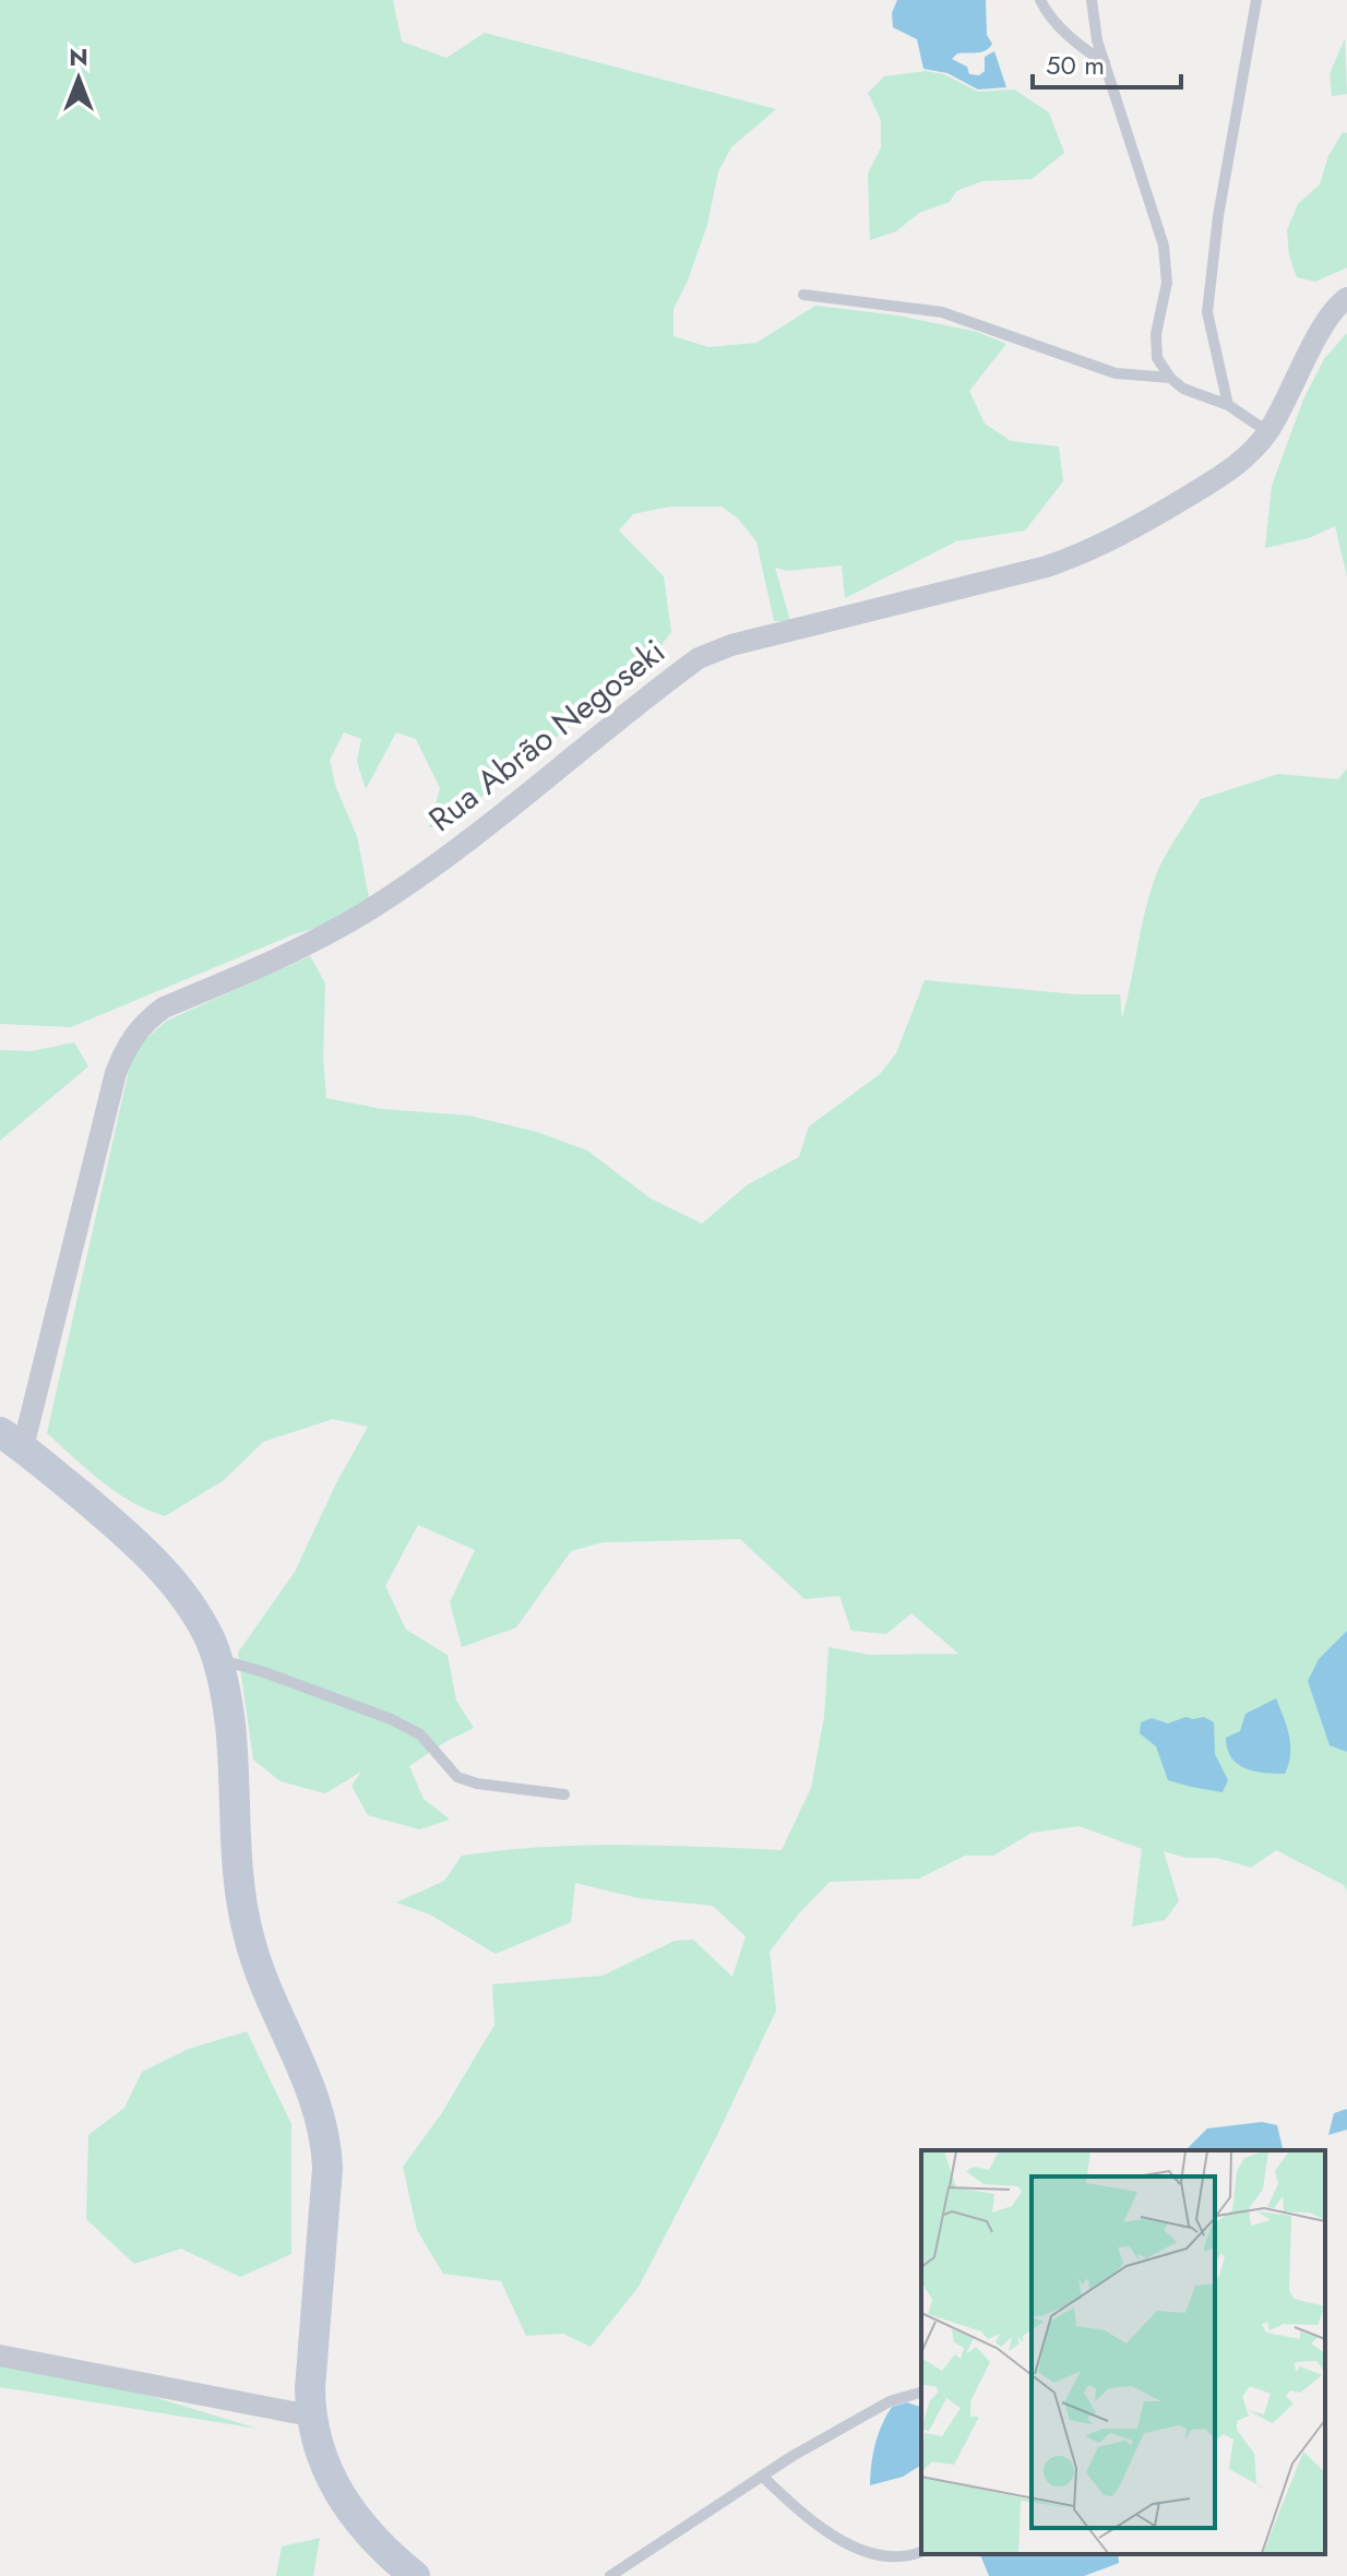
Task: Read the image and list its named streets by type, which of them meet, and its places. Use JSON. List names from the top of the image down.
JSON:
{
  "streets": {
    "street": ["Rua Abrão Negoseki"]
  },
  "scale_bar": "50 m",
  "north": "top"
}
